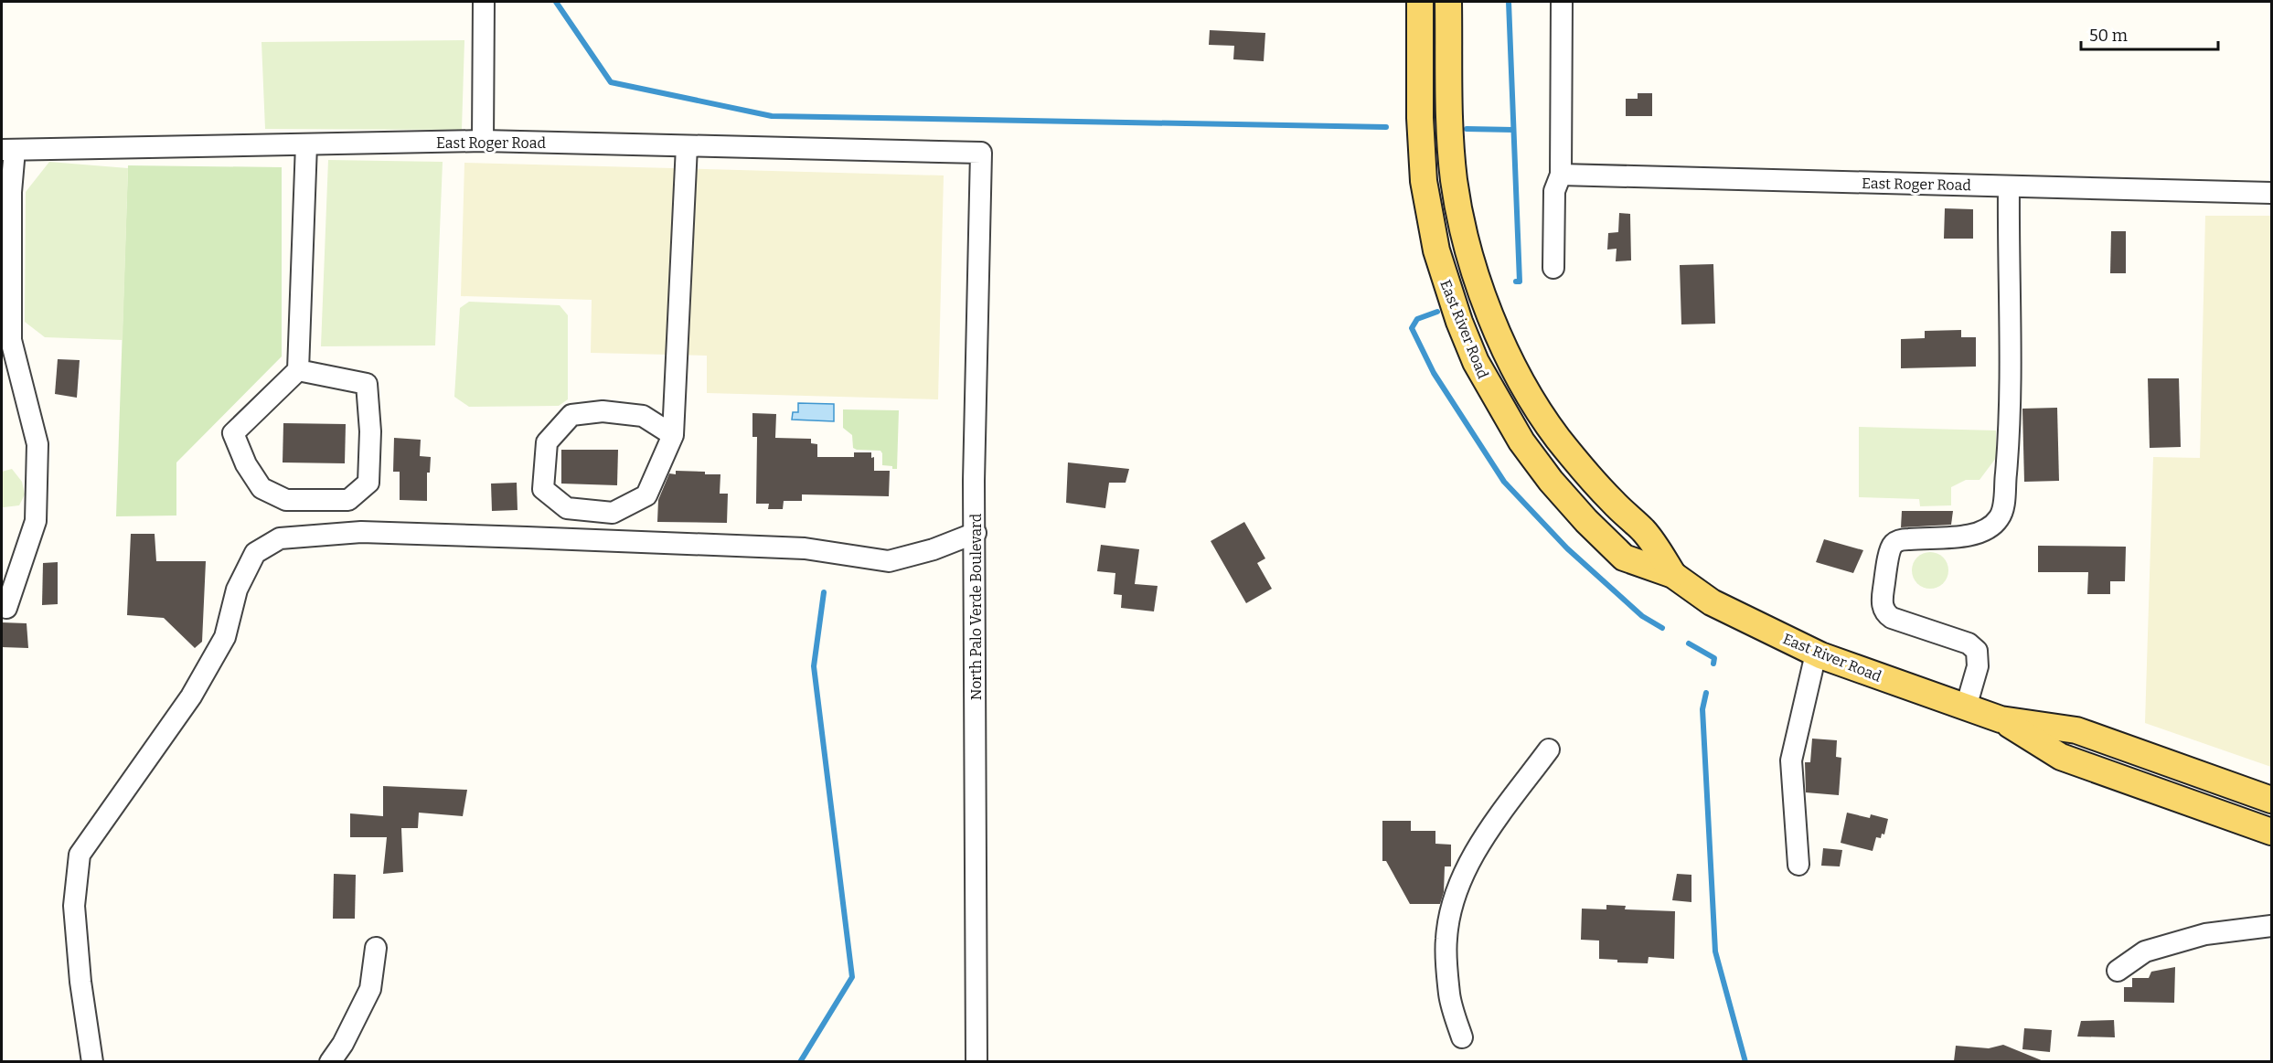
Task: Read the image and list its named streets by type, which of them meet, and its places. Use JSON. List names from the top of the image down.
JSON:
{
  "streets": {
    "main road": ["East River Road"],
    "street": ["East Roger Road", "North Palo Verde Boulevard"]
  },
  "crossings": [
    ["East Roger Road", "North Palo Verde Boulevard"]
  ],
  "scale_bar": "50 m"
}
